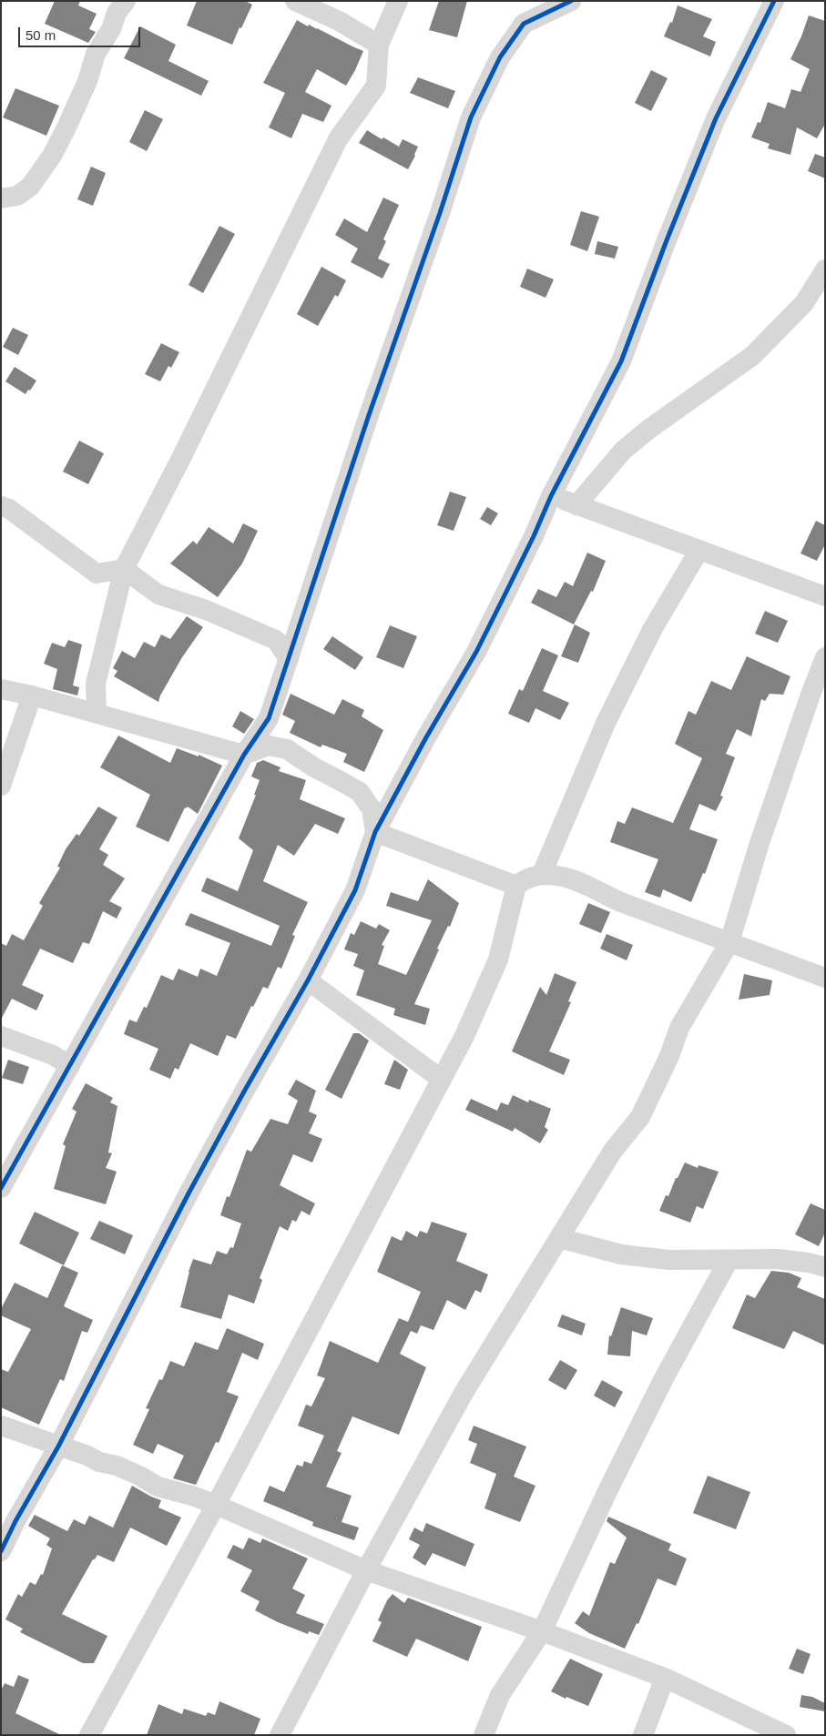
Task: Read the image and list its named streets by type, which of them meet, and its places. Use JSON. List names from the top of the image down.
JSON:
{
  "scale_bar": "50 m"
}
